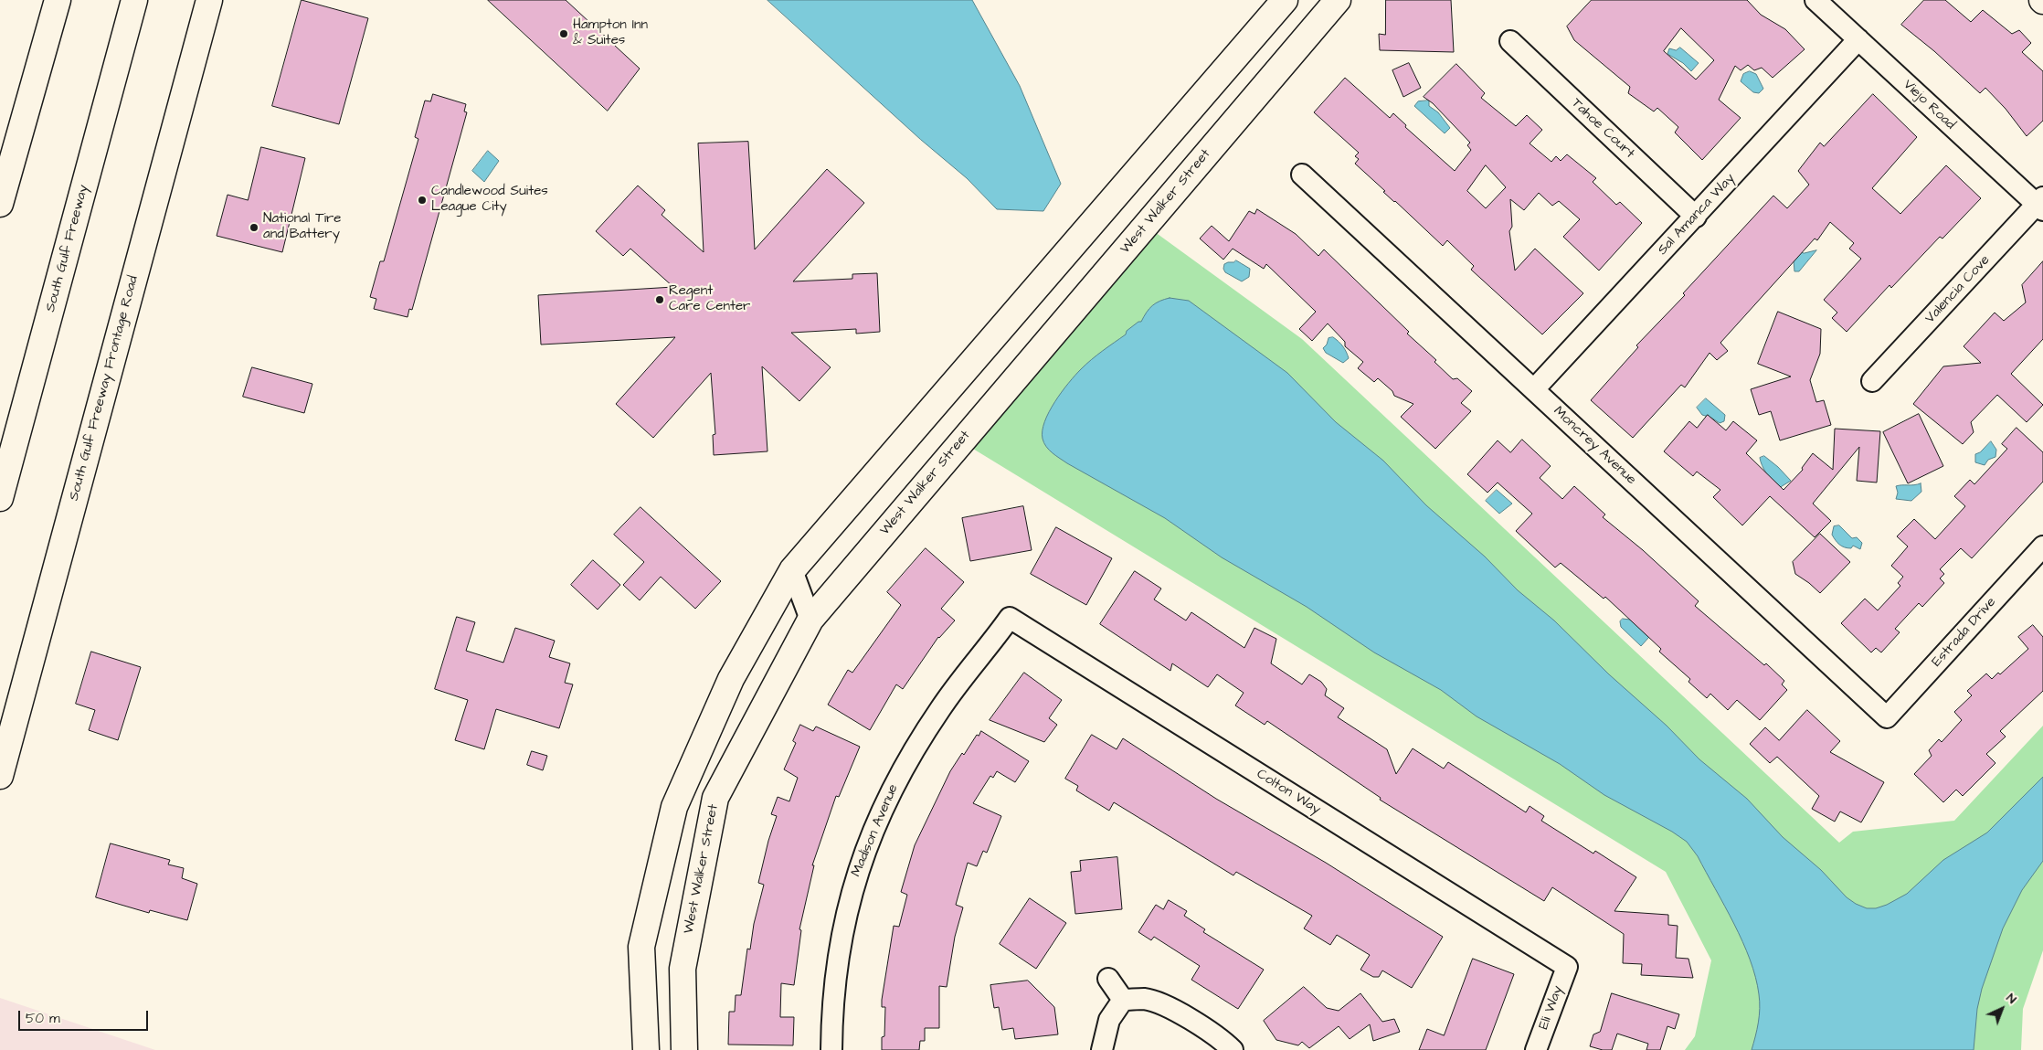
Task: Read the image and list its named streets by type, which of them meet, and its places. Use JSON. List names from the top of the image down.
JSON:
{
  "streets": {
    "main road": ["West Walker Street", "South Gulf Freeway", "South Gulf Freeway Frontage Road"],
    "street": [
      "Viejo Road",
      "Tahoe Court",
      "Sal Amanca Way",
      "Valencia Cove",
      "Moncrey Avenue",
      "Estrada Drive",
      "Colton Way",
      "Madison Avenue",
      "Eli Way"
    ]
  },
  "crossings": [
    ["Viejo Road", "Sal Amanca Way"],
    ["Viejo Road", "Valencia Cove"],
    ["Tahoe Court", "Sal Amanca Way"],
    ["Sal Amanca Way", "Moncrey Avenue"],
    ["Moncrey Avenue", "Estrada Drive"],
    ["Colton Way", "Madison Avenue"],
    ["Colton Way", "Eli Way"]
  ],
  "places": [
    "Hampton Inn & Suites",
    "Candlewood Suites League City",
    "National Tire and Battery",
    "Regent Care Center"
  ],
  "scale_bar": "50 m",
  "north": "top right"
}
